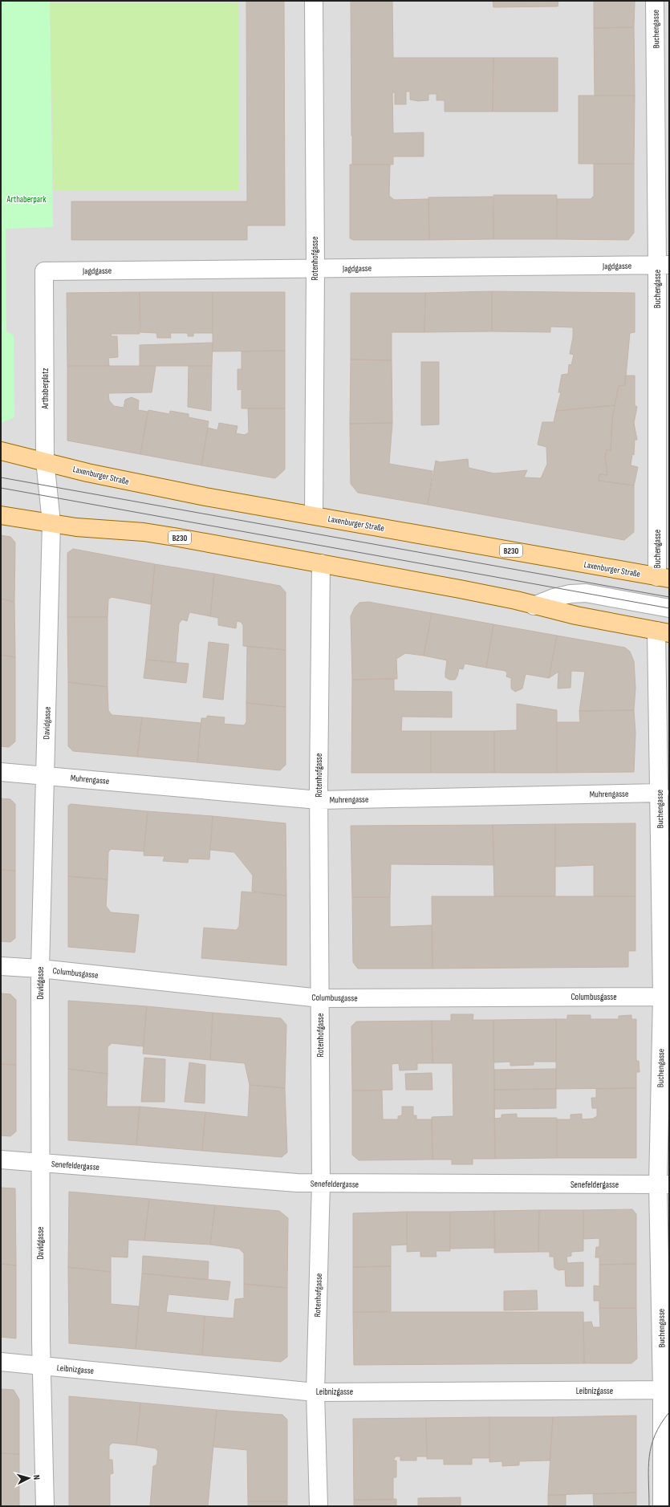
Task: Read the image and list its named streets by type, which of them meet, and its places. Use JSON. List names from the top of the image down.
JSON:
{
  "streets": {
    "main road": ["Laxenburger Straße", "B230"],
    "street": [
      "Buchengasse",
      "Rotenhofgasse",
      "Jagdgasse",
      "Arthaberplatz",
      "Davidgasse",
      "Muhrengasse",
      "Columbusgasse",
      "Senefeldergasse",
      "Leibnizgasse"
    ]
  },
  "crossings": [
    ["Buchengasse", "Jagdgasse"],
    ["Buchengasse", "Laxenburger Straße"],
    ["Buchengasse", "B230"],
    ["Buchengasse", "Muhrengasse"],
    ["Buchengasse", "Columbusgasse"],
    ["Buchengasse", "Senefeldergasse"],
    ["Buchengasse", "Leibnizgasse"],
    ["Rotenhofgasse", "Jagdgasse"],
    ["Rotenhofgasse", "Laxenburger Straße"],
    ["Rotenhofgasse", "B230"],
    ["Rotenhofgasse", "Muhrengasse"],
    ["Rotenhofgasse", "Columbusgasse"],
    ["Rotenhofgasse", "Senefeldergasse"],
    ["Rotenhofgasse", "Leibnizgasse"],
    ["Jagdgasse", "Arthaberplatz"],
    ["Arthaberplatz", "Laxenburger Straße"],
    ["Arthaberplatz", "B230"],
    ["Arthaberplatz", "Davidgasse"],
    ["Laxenburger Straße", "B230"],
    ["Laxenburger Straße", "Davidgasse"],
    ["B230", "Davidgasse"],
    ["Davidgasse", "Muhrengasse"],
    ["Davidgasse", "Columbusgasse"],
    ["Davidgasse", "Senefeldergasse"],
    ["Davidgasse", "Leibnizgasse"]
  ],
  "parks": ["Arthaberpark"],
  "north": "right"
}
